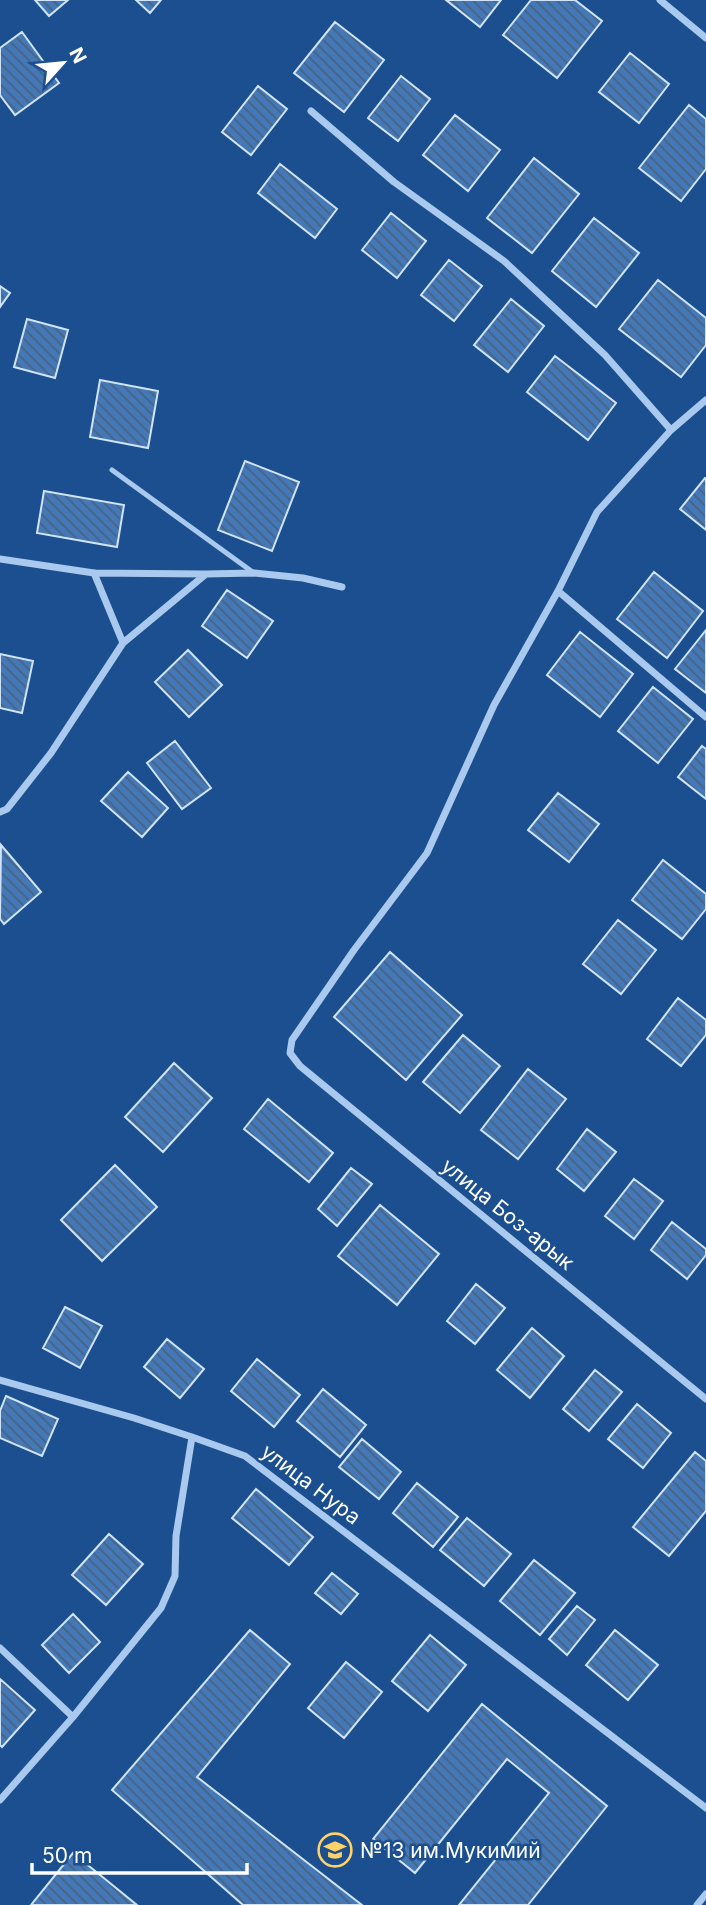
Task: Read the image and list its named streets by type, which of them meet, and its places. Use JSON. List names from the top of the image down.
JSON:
{
  "streets": {
    "street": ["улица Боз-арык", "улица Нура"]
  },
  "places": {
    "school or university": ["№13 им.Мукимий"]
  },
  "scale_bar": "50 m",
  "north": "top right"
}
